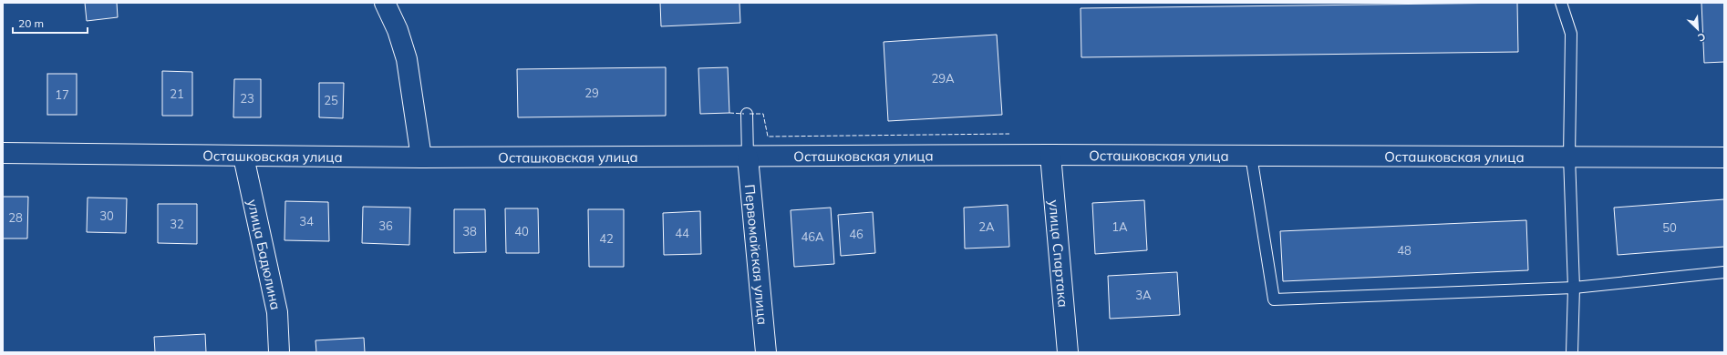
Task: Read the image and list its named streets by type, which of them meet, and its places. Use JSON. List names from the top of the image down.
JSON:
{
  "streets": {
    "street": [
      "Осташковская улица",
      "улица Спартака",
      "улица Бадюлина",
      "Первомайская улица"
    ]
  },
  "crossings": [
    ["Осташковская улица", "улица Спартака"],
    ["Осташковская улица", "улица Бадюлина"],
    ["Осташковская улица", "Первомайская улица"]
  ],
  "house_numbers": [
    "29А",
    "29",
    "21",
    "17",
    "23",
    "25",
    "30",
    "28",
    "34",
    "32",
    "36",
    "2А",
    "1А",
    "50",
    "38",
    "40",
    "44",
    "46",
    "46А",
    "42",
    "48",
    "3А"
  ],
  "scale_bar": "20 m",
  "north": "bottom right"
}
